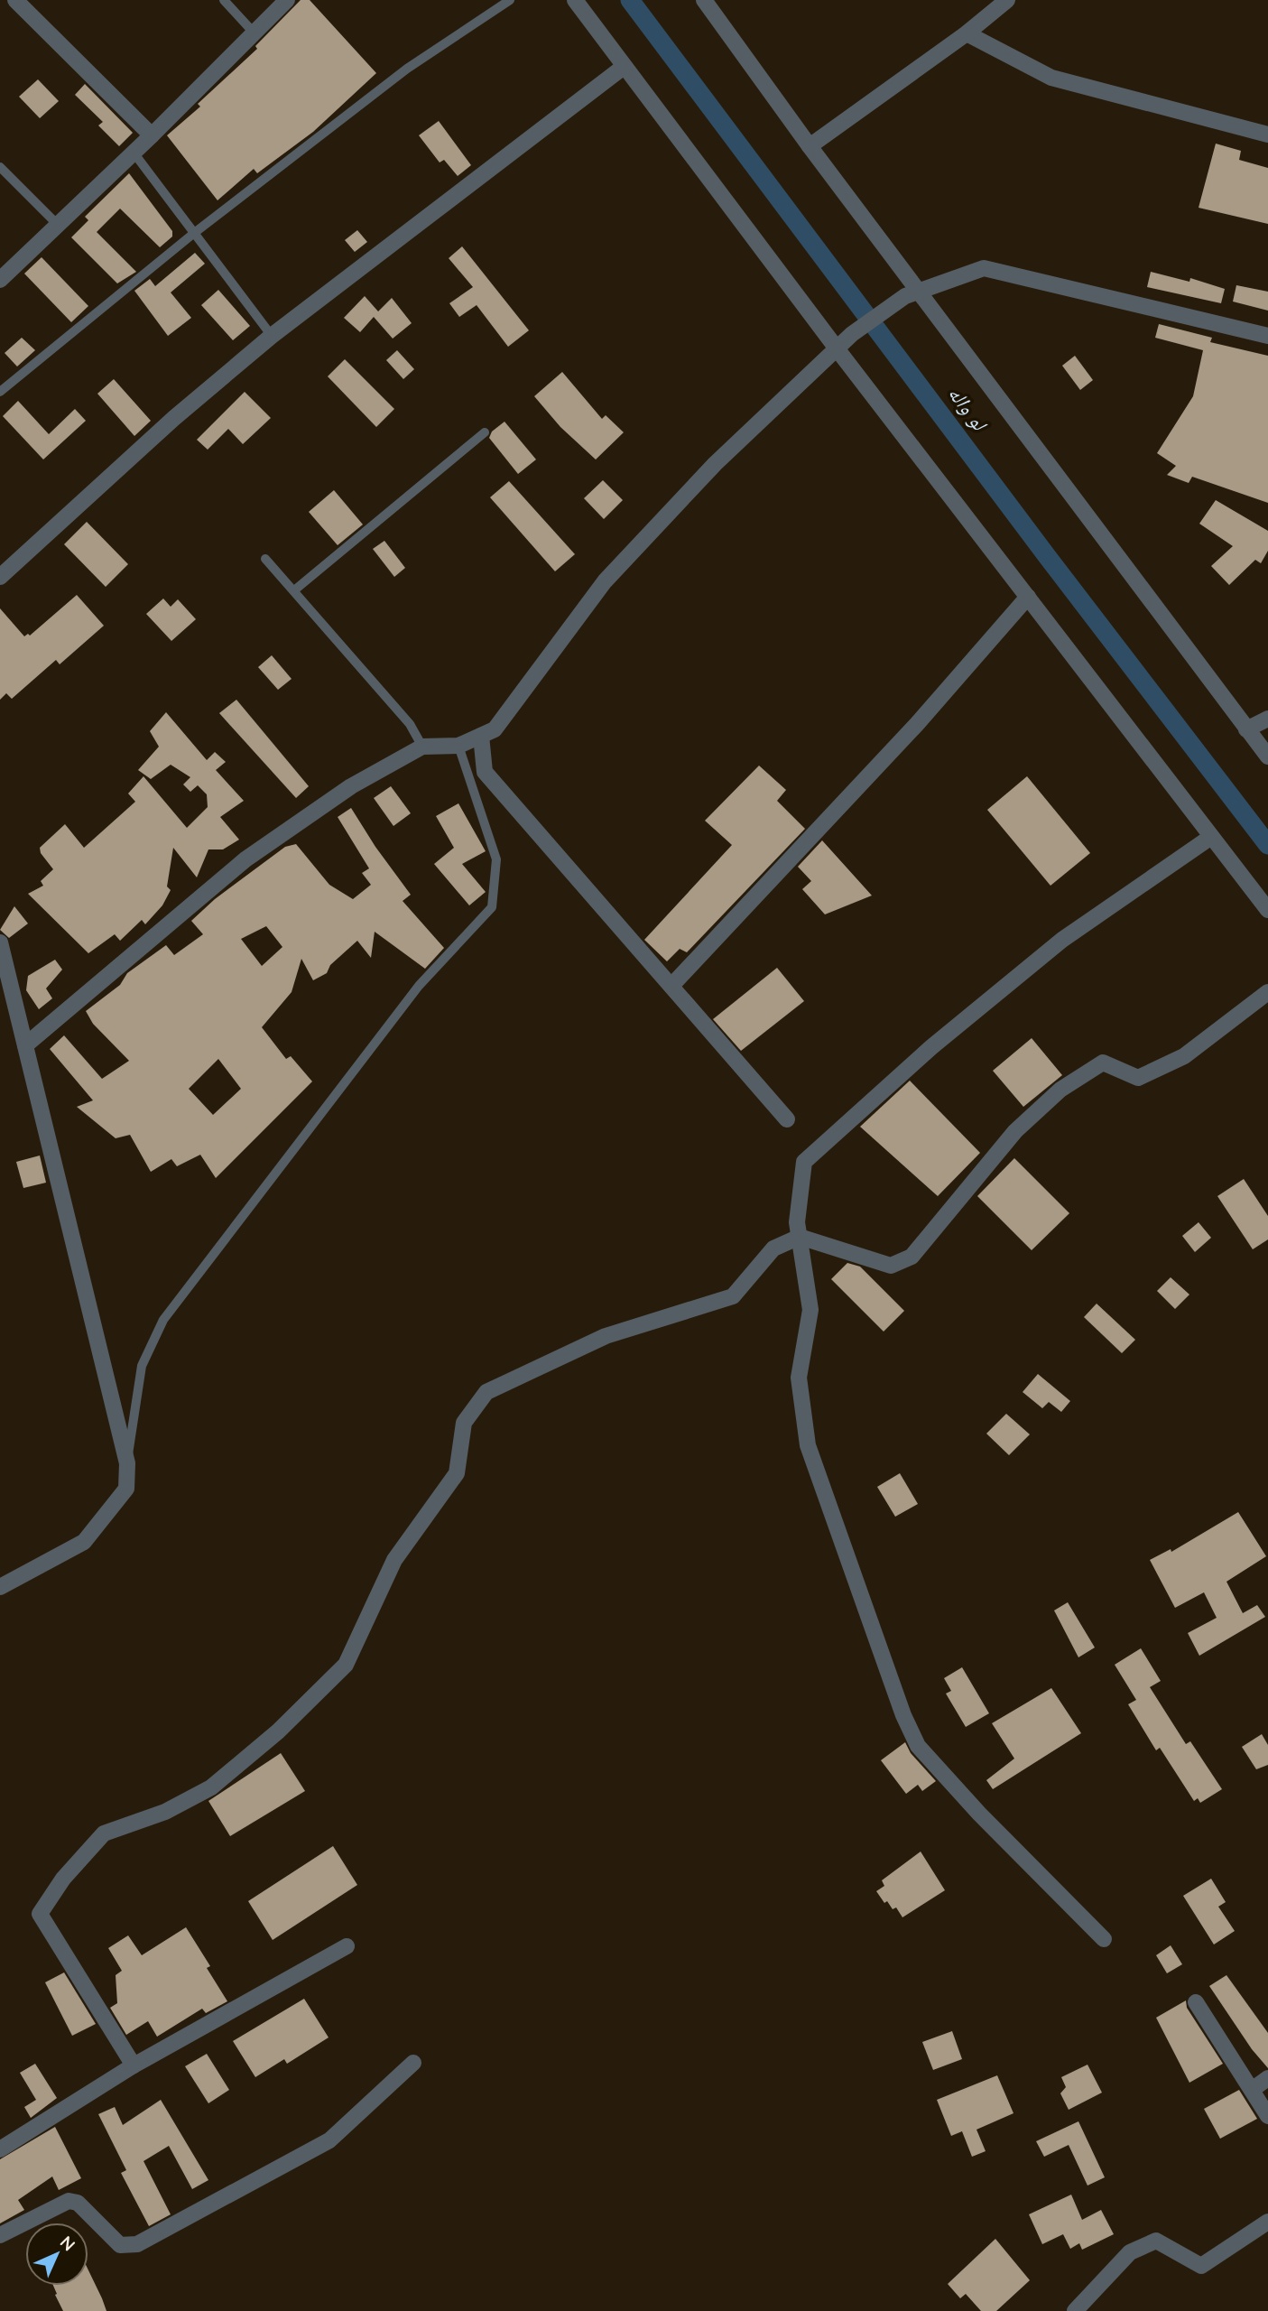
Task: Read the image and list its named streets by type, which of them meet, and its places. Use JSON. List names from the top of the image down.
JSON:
{
  "water": ["لو واله"],
  "north": "top right"
}
